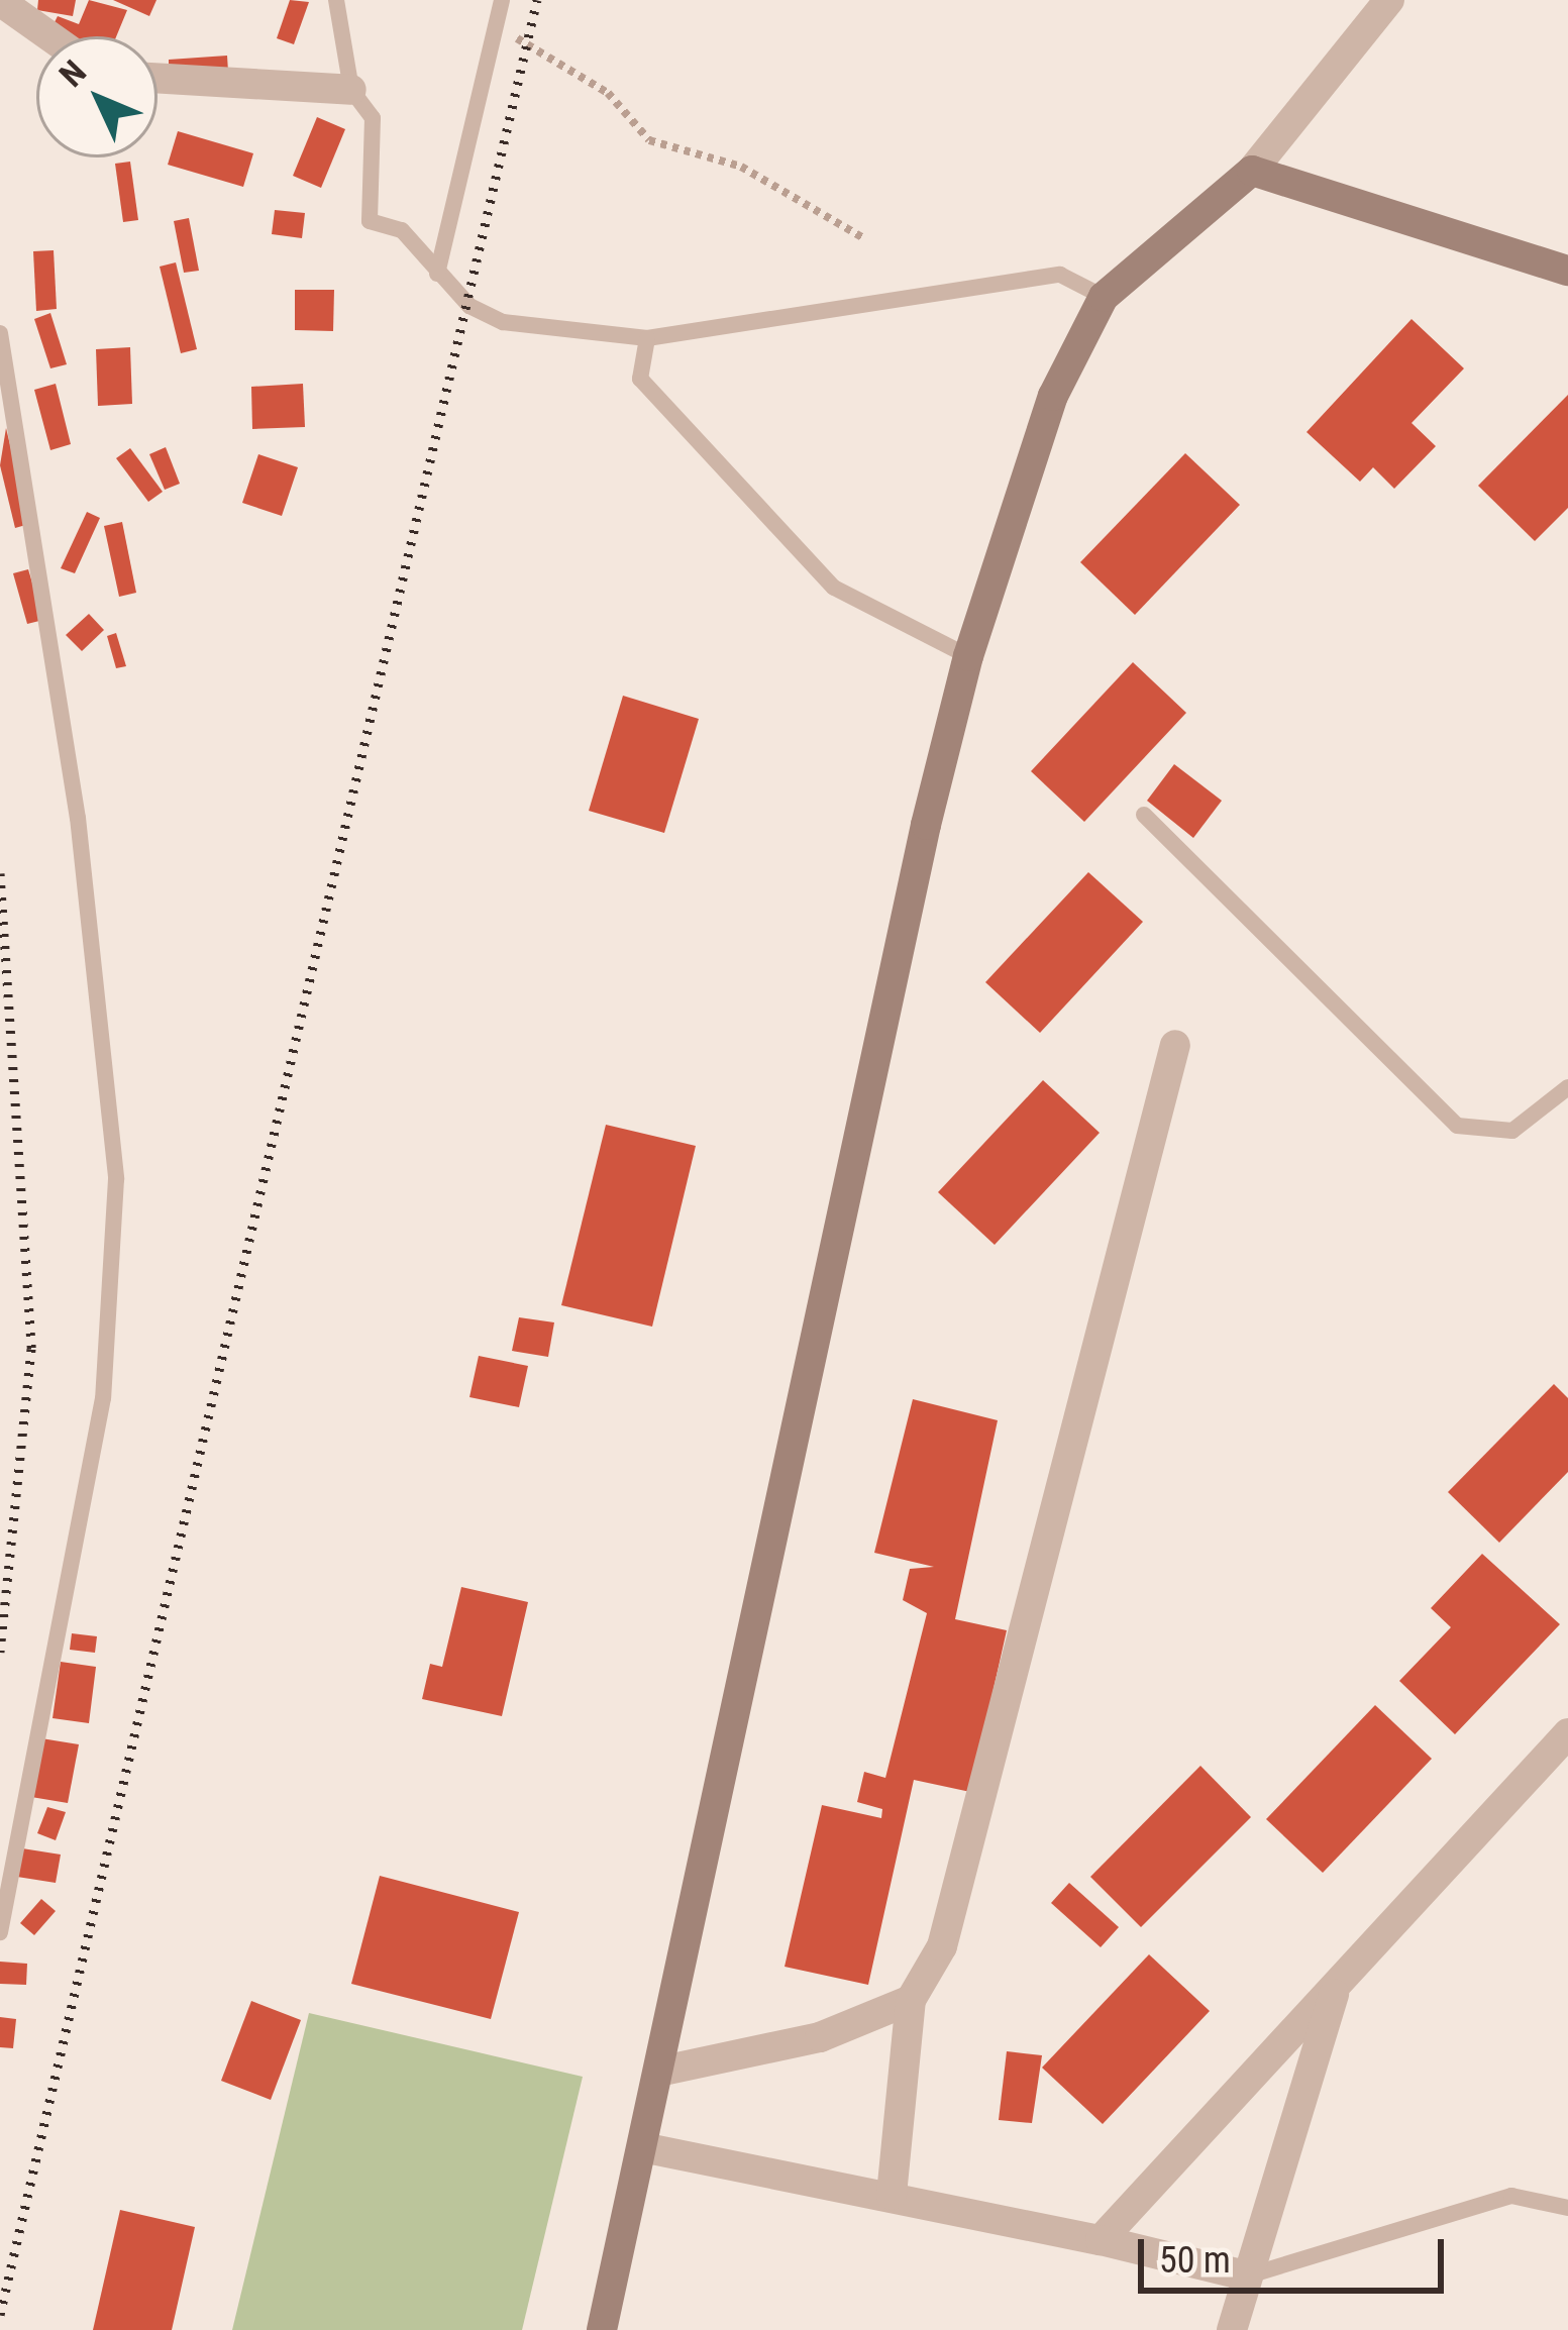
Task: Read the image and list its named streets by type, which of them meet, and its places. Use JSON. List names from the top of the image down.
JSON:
{
  "scale_bar": "50 m",
  "north": "top left"
}
